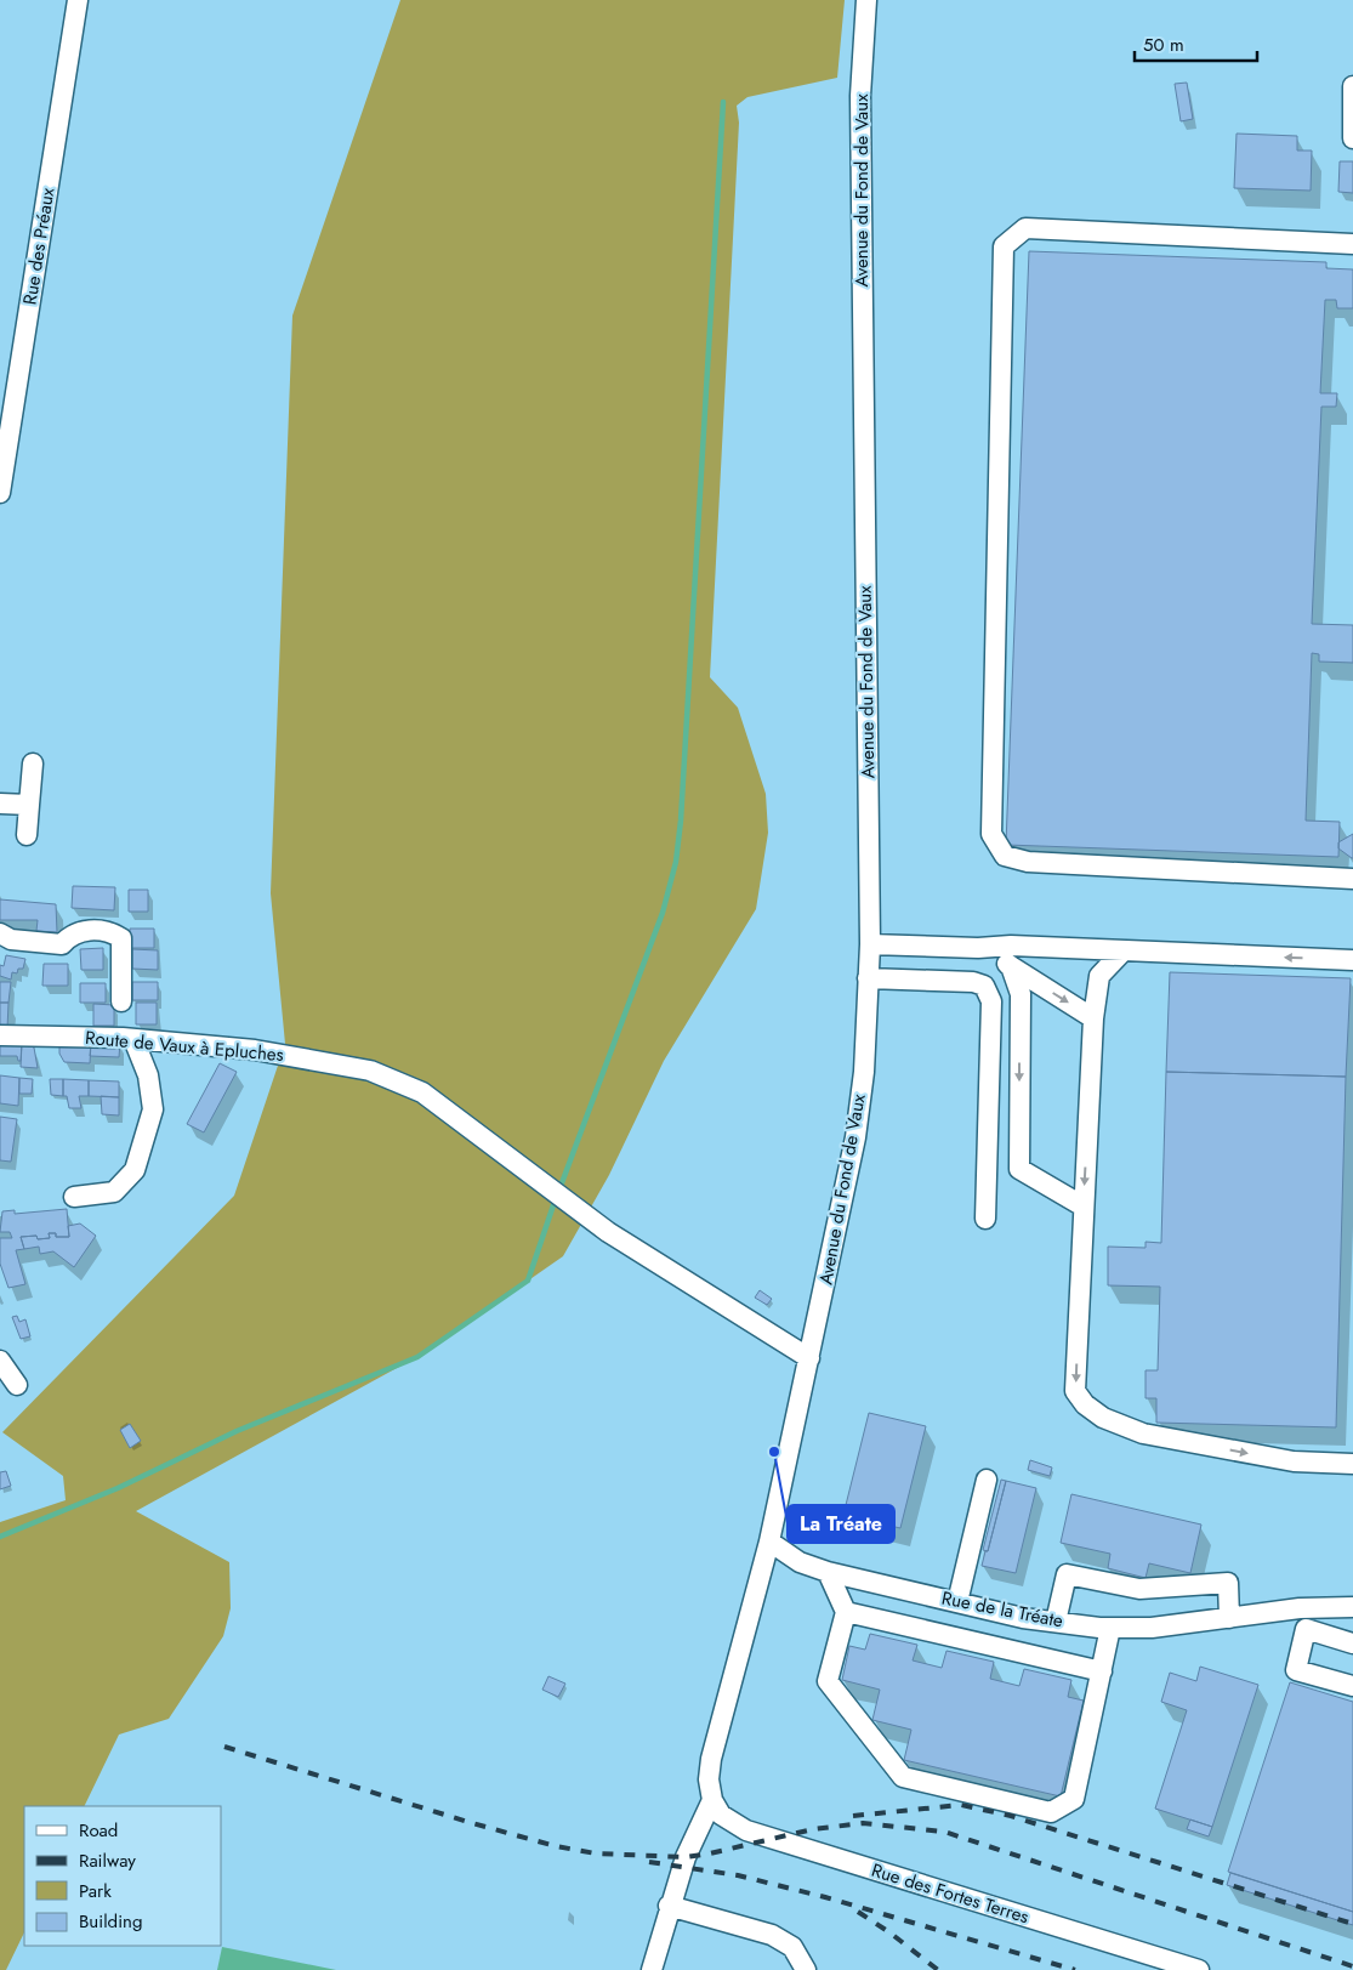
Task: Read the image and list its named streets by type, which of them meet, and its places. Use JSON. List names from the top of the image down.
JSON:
{
  "streets": {
    "street": [
      "Avenue du Fond de Vaux",
      "Rue des Préaux",
      "Route de Vaux à Epluches",
      "Rue de la Tréate",
      "Rue des Fortes Terres"
    ]
  },
  "crossings": [
    ["Avenue du Fond de Vaux", "Route de Vaux à Epluches"],
    ["Avenue du Fond de Vaux", "Rue de la Tréate"],
    ["Avenue du Fond de Vaux", "Rue des Fortes Terres"]
  ],
  "places": ["La Tréate"],
  "legend": [
    "Road",
    "Railway",
    "Park",
    "Building"
  ],
  "scale_bar": "50 m"
}
